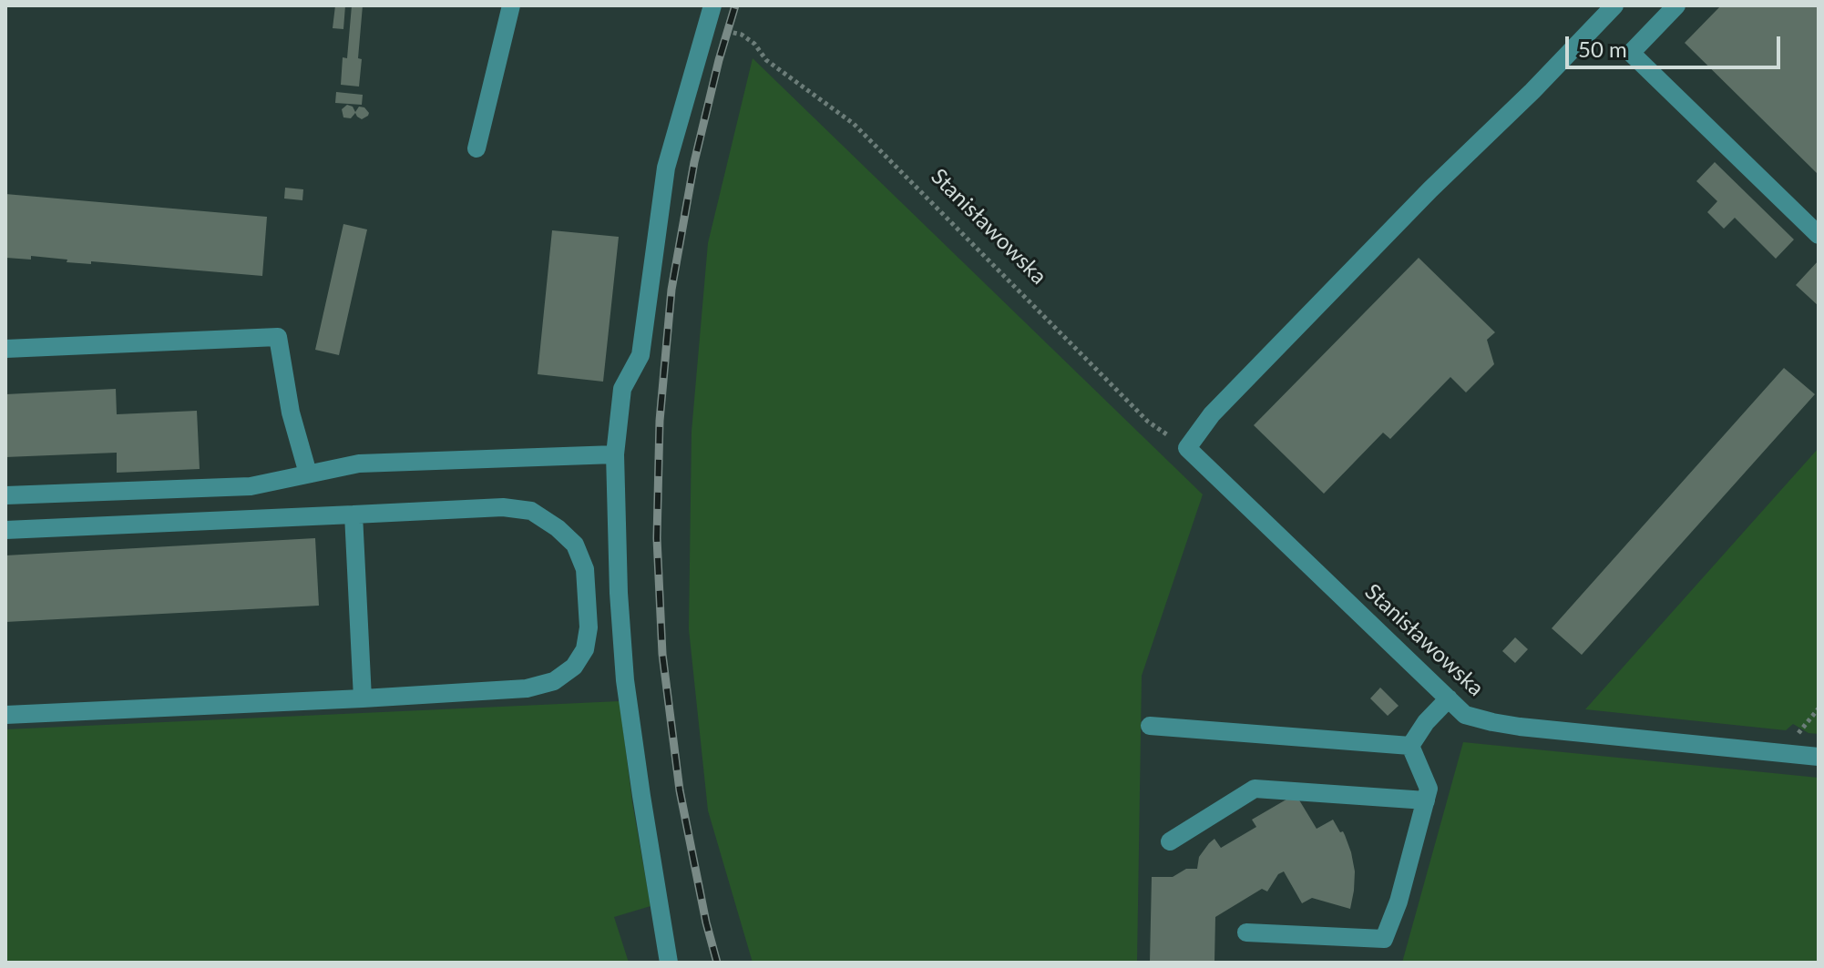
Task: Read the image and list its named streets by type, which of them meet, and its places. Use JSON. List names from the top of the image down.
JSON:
{
  "streets": {
    "street": ["Stanisławowska"]
  },
  "scale_bar": "50 m"
}
